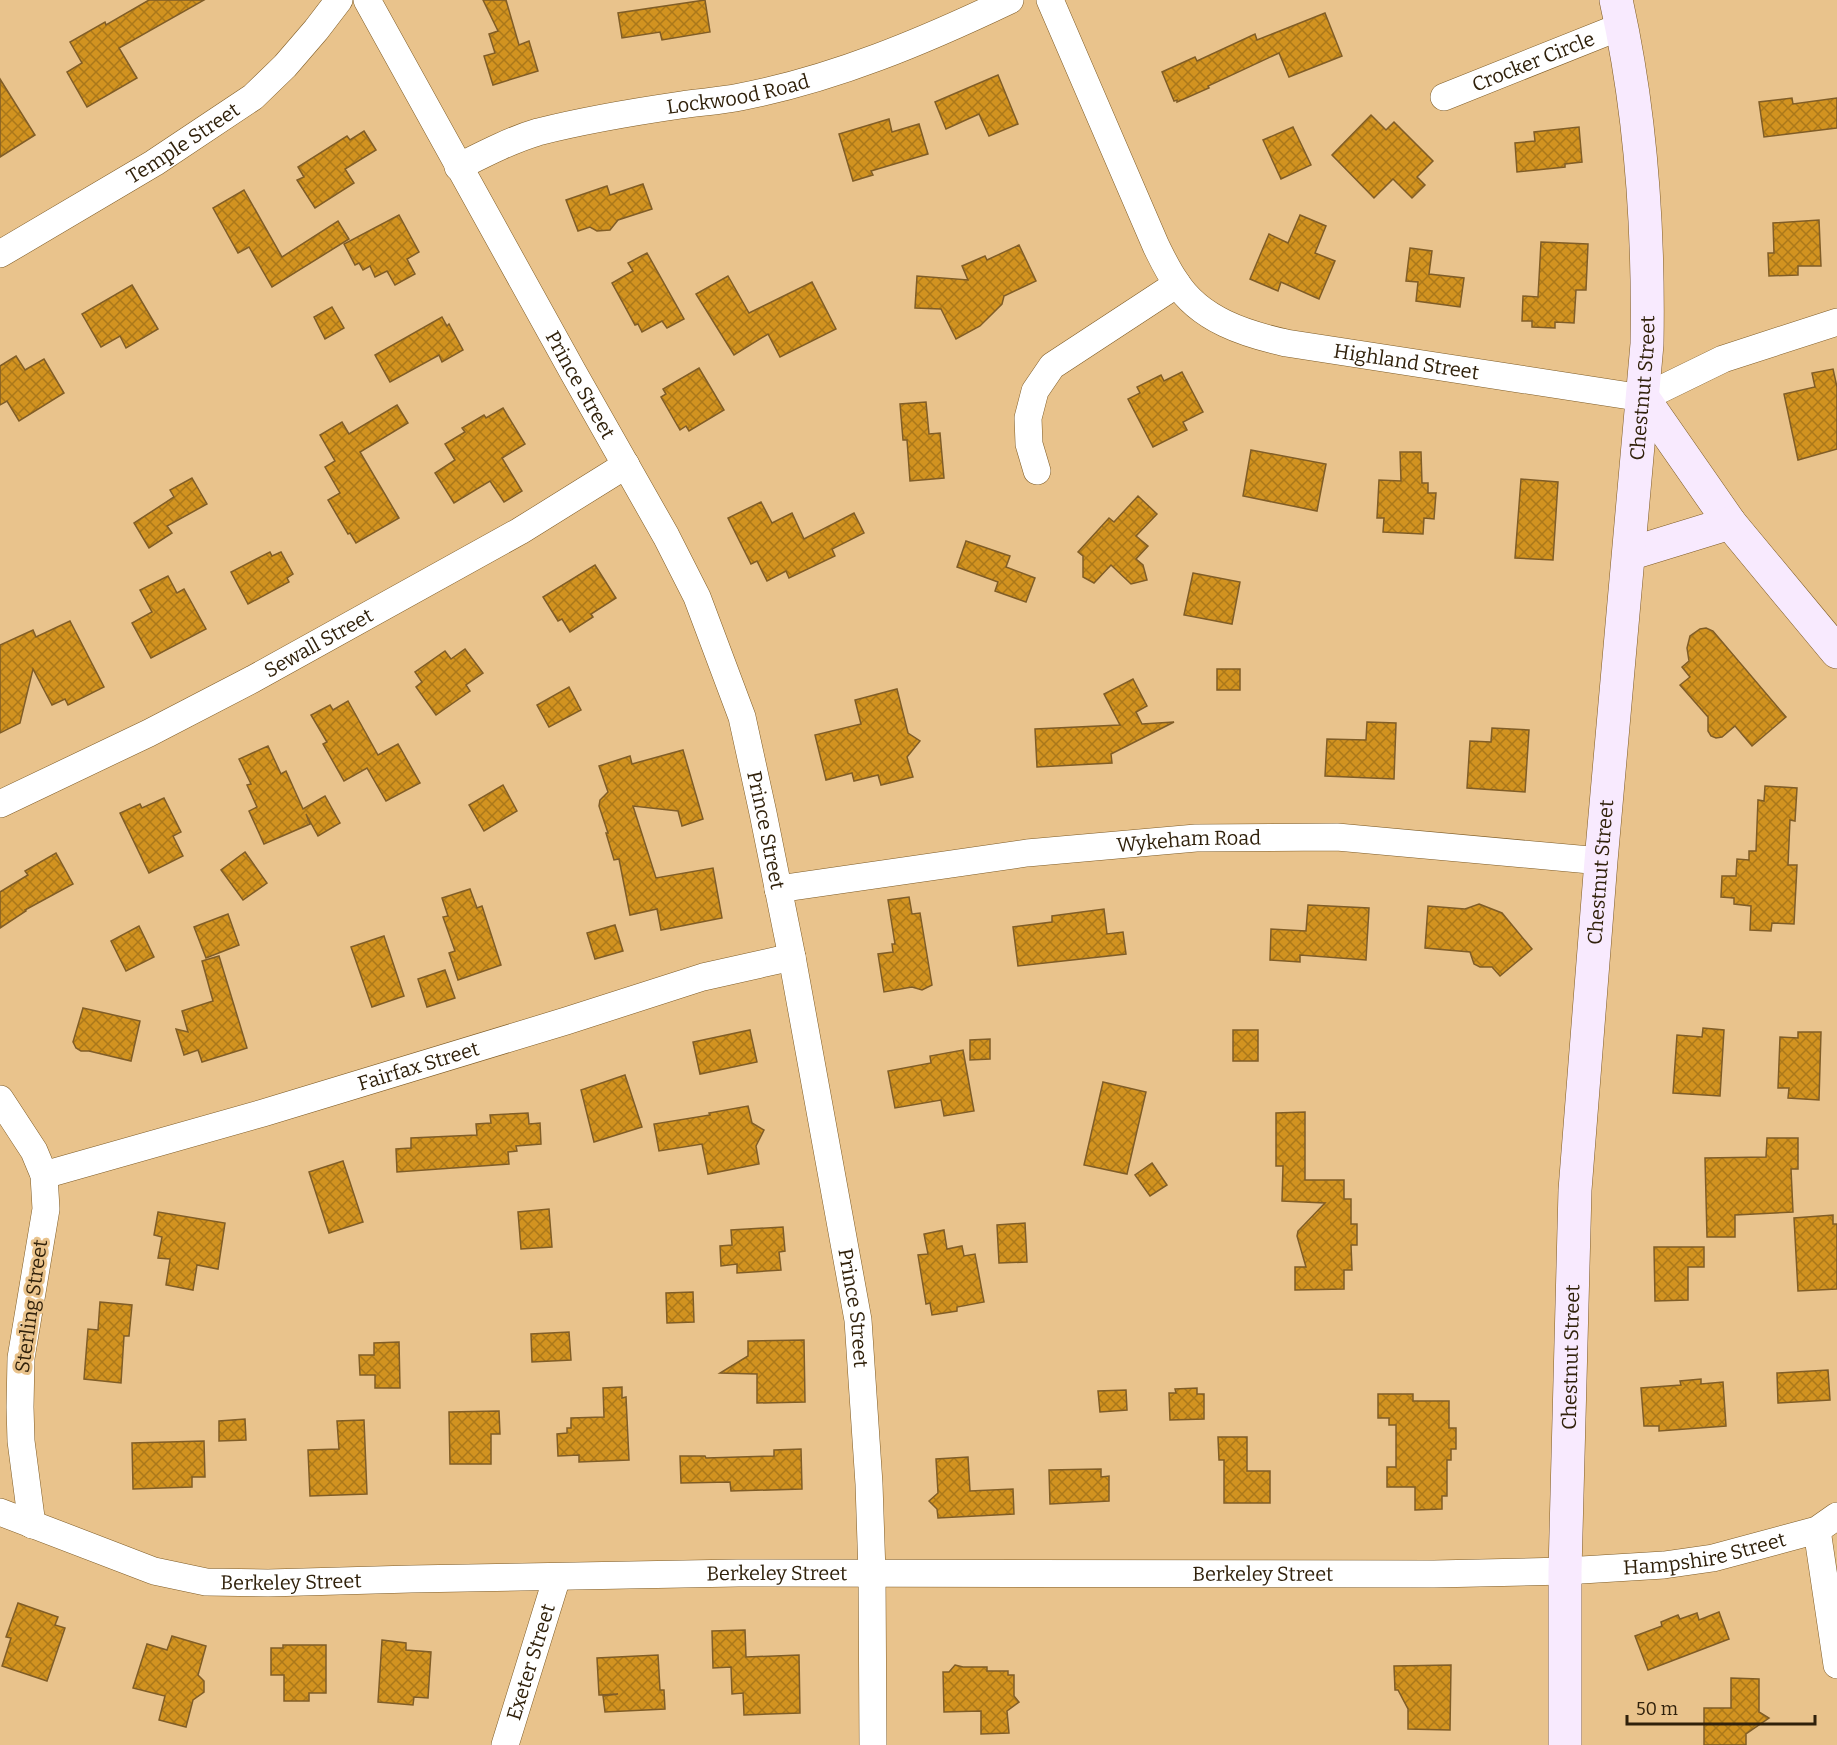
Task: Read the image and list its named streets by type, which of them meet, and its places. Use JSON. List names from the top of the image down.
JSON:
{
  "streets": {
    "main road": ["Chestnut Street"],
    "street": [
      "Crocker Circle",
      "Lockwood Road",
      "Temple Street",
      "Highland Street",
      "Prince Street",
      "Sewall Street",
      "Wykeham Road",
      "Fairfax Street",
      "Sterling Street",
      "Hampshire Street",
      "Berkeley Street",
      "Exeter Street"
    ]
  },
  "crossings": [
    ["Crocker Circle", "Chestnut Street"],
    ["Lockwood Road", "Prince Street"],
    ["Highland Street", "Chestnut Street"],
    ["Prince Street", "Sewall Street"],
    ["Prince Street", "Wykeham Road"],
    ["Prince Street", "Fairfax Street"],
    ["Prince Street", "Berkeley Street"],
    ["Chestnut Street", "Wykeham Road"],
    ["Chestnut Street", "Hampshire Street"],
    ["Chestnut Street", "Berkeley Street"],
    ["Fairfax Street", "Sterling Street"],
    ["Sterling Street", "Berkeley Street"],
    ["Hampshire Street", "Berkeley Street"],
    ["Berkeley Street", "Exeter Street"]
  ],
  "scale_bar": "50 m"
}
